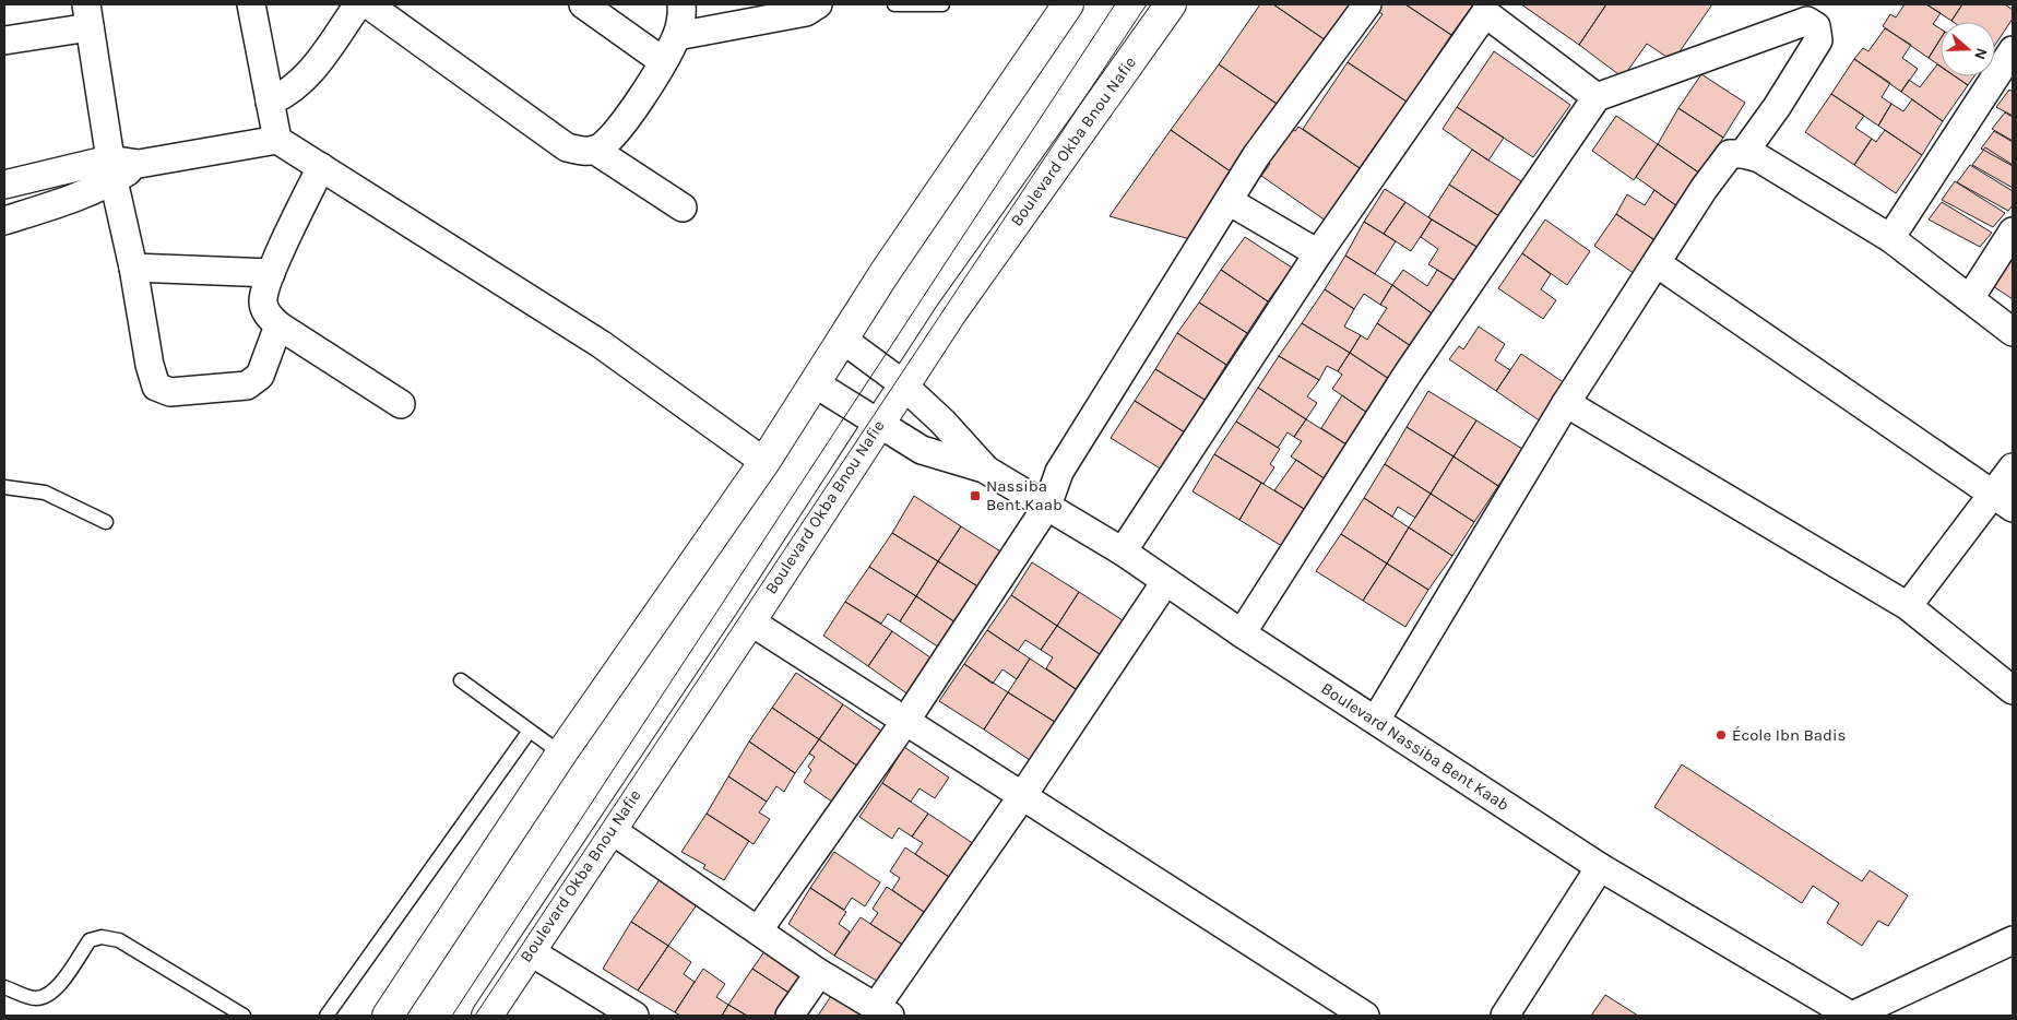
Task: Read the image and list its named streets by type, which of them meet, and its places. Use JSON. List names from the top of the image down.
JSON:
{
  "streets": {
    "main road": ["Boulevard Okba Bnou Nafie"],
    "street": ["Boulevard Nassiba Bent Kaab"]
  },
  "crossings": [
    ["Boulevard Okba Bnou Nafie", "Boulevard Nassiba Bent Kaab"]
  ],
  "places": {
    "transit": ["Nassiba Bent Kaab"],
    "other": ["École Ibn Badis"]
  },
  "north": "right"
}
